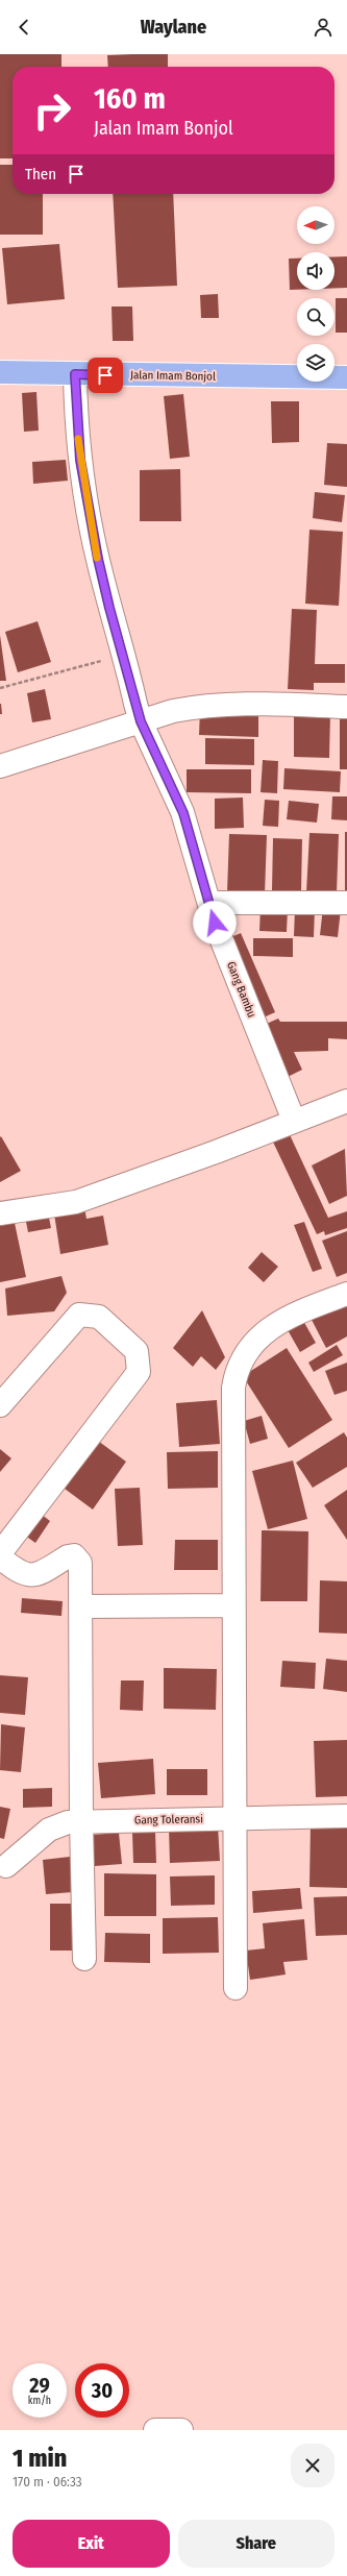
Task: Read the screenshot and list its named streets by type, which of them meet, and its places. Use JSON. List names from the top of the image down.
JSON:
{
  "streets": {
    "main road": ["Jalan Imam Bonjol"],
    "street": ["Gang Bambu", "Gang Toleransi"]
  },
  "crossings": [
    ["Jalan Imam Bonjol", "Gang Bambu"]
  ],
  "north": "left",
  "page": {
    "header": "Waylane",
    "turn": ["160 m", "Jalan Imam Bonjol"],
    "then": "Then",
    "speed": "29 km/h",
    "limit": "30",
    "heading": ["1 min", "170 m · 06:33"],
    "buttons": ["Exit", "Share"]
  }
}
